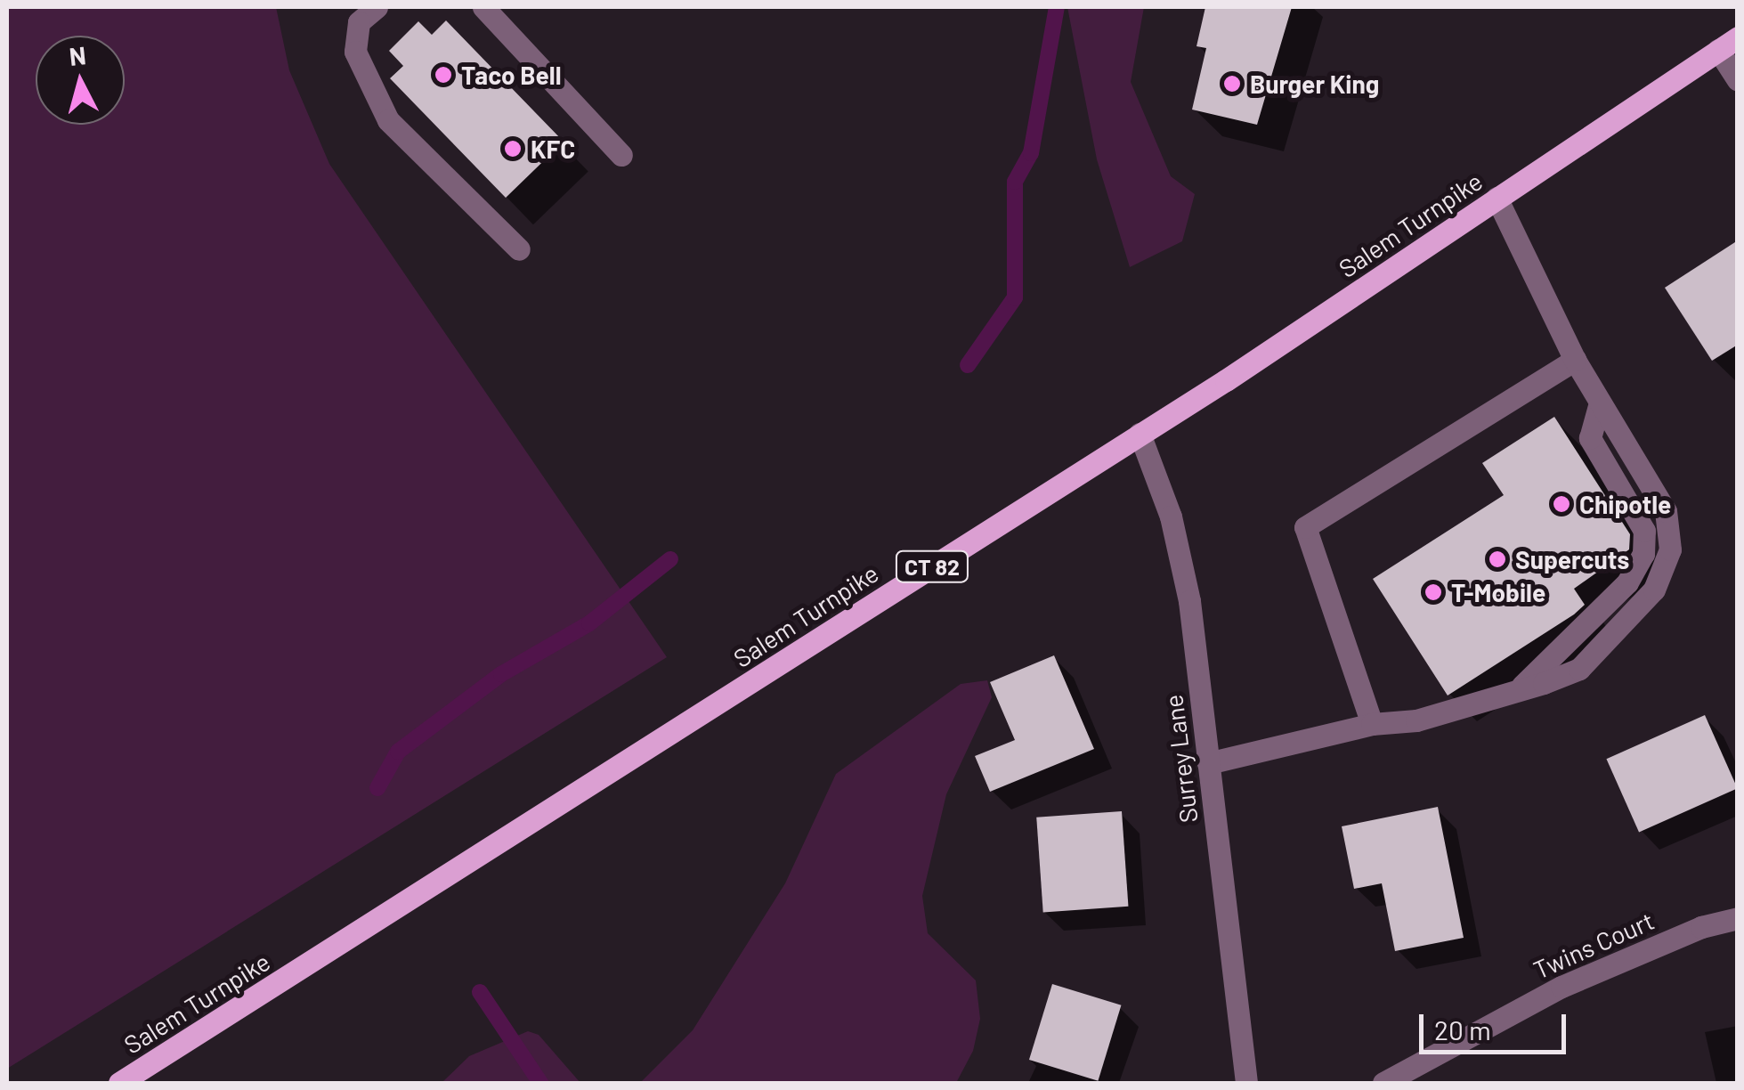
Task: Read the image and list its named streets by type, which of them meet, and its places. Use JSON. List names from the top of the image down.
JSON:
{
  "streets": {
    "main road": ["Salem Turnpike", "CT 82"],
    "street": ["Surrey Lane", "Twins Court"]
  },
  "crossings": [
    ["Salem Turnpike", "Surrey Lane"]
  ],
  "places": [
    "Taco Bell",
    "Burger King",
    "KFC",
    "Chipotle",
    "Supercuts",
    "T-Mobile"
  ],
  "scale_bar": "20 m",
  "north": "top"
}
